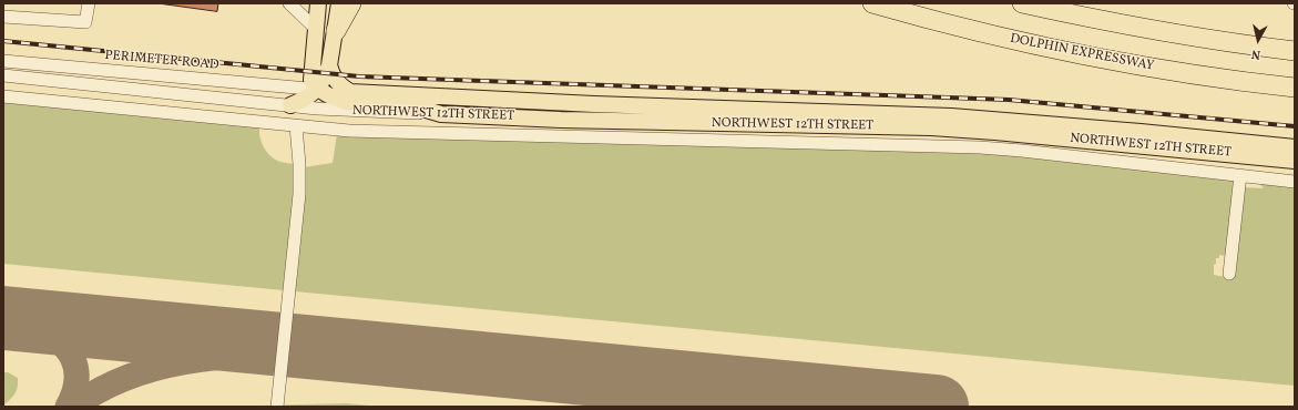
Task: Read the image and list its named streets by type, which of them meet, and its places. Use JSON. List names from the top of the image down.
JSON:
{
  "streets": {
    "highway": ["DOLPHIN EXPRESSWAY"],
    "main road": ["NORTHWEST 12TH STREET"],
    "street": ["PERIMETER ROAD"]
  },
  "crossings": [
    ["PERIMETER ROAD", "NORTHWEST 12TH STREET"]
  ],
  "north": "bottom"
}
